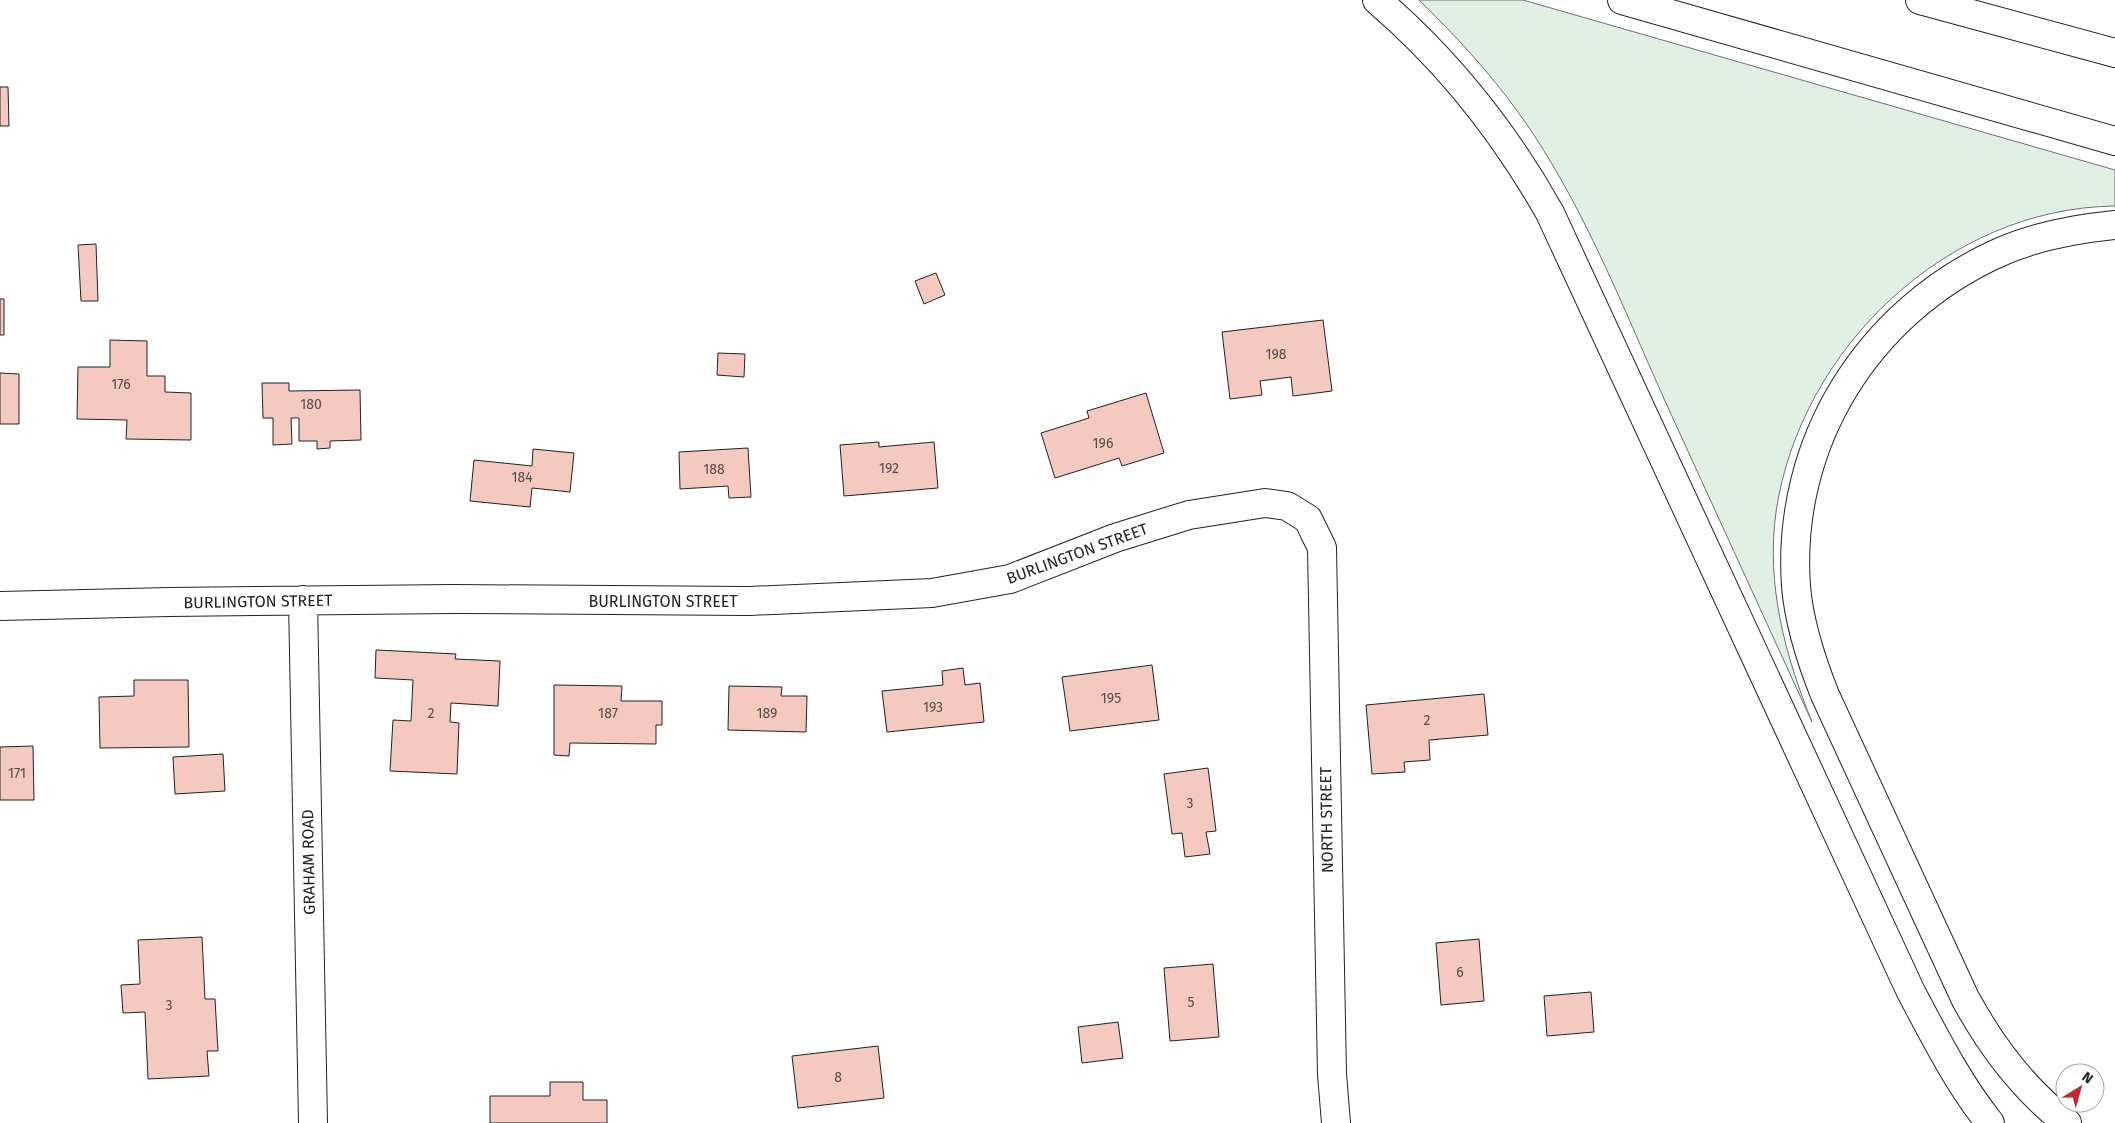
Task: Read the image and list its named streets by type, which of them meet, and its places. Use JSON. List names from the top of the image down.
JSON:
{
  "streets": {
    "main road": ["BURLINGTON STREET", "NORTH STREET", "GRAHAM ROAD"]
  },
  "crossings": [
    ["BURLINGTON STREET", "NORTH STREET"],
    ["BURLINGTON STREET", "GRAHAM ROAD"]
  ],
  "house_numbers": [
    "198",
    "176",
    "180",
    "196",
    "192",
    "188",
    "184",
    "195",
    "193",
    "2",
    "187",
    "189",
    "2",
    "171",
    "3",
    "6",
    "5",
    "3",
    "8"
  ],
  "north": "top right"
}
